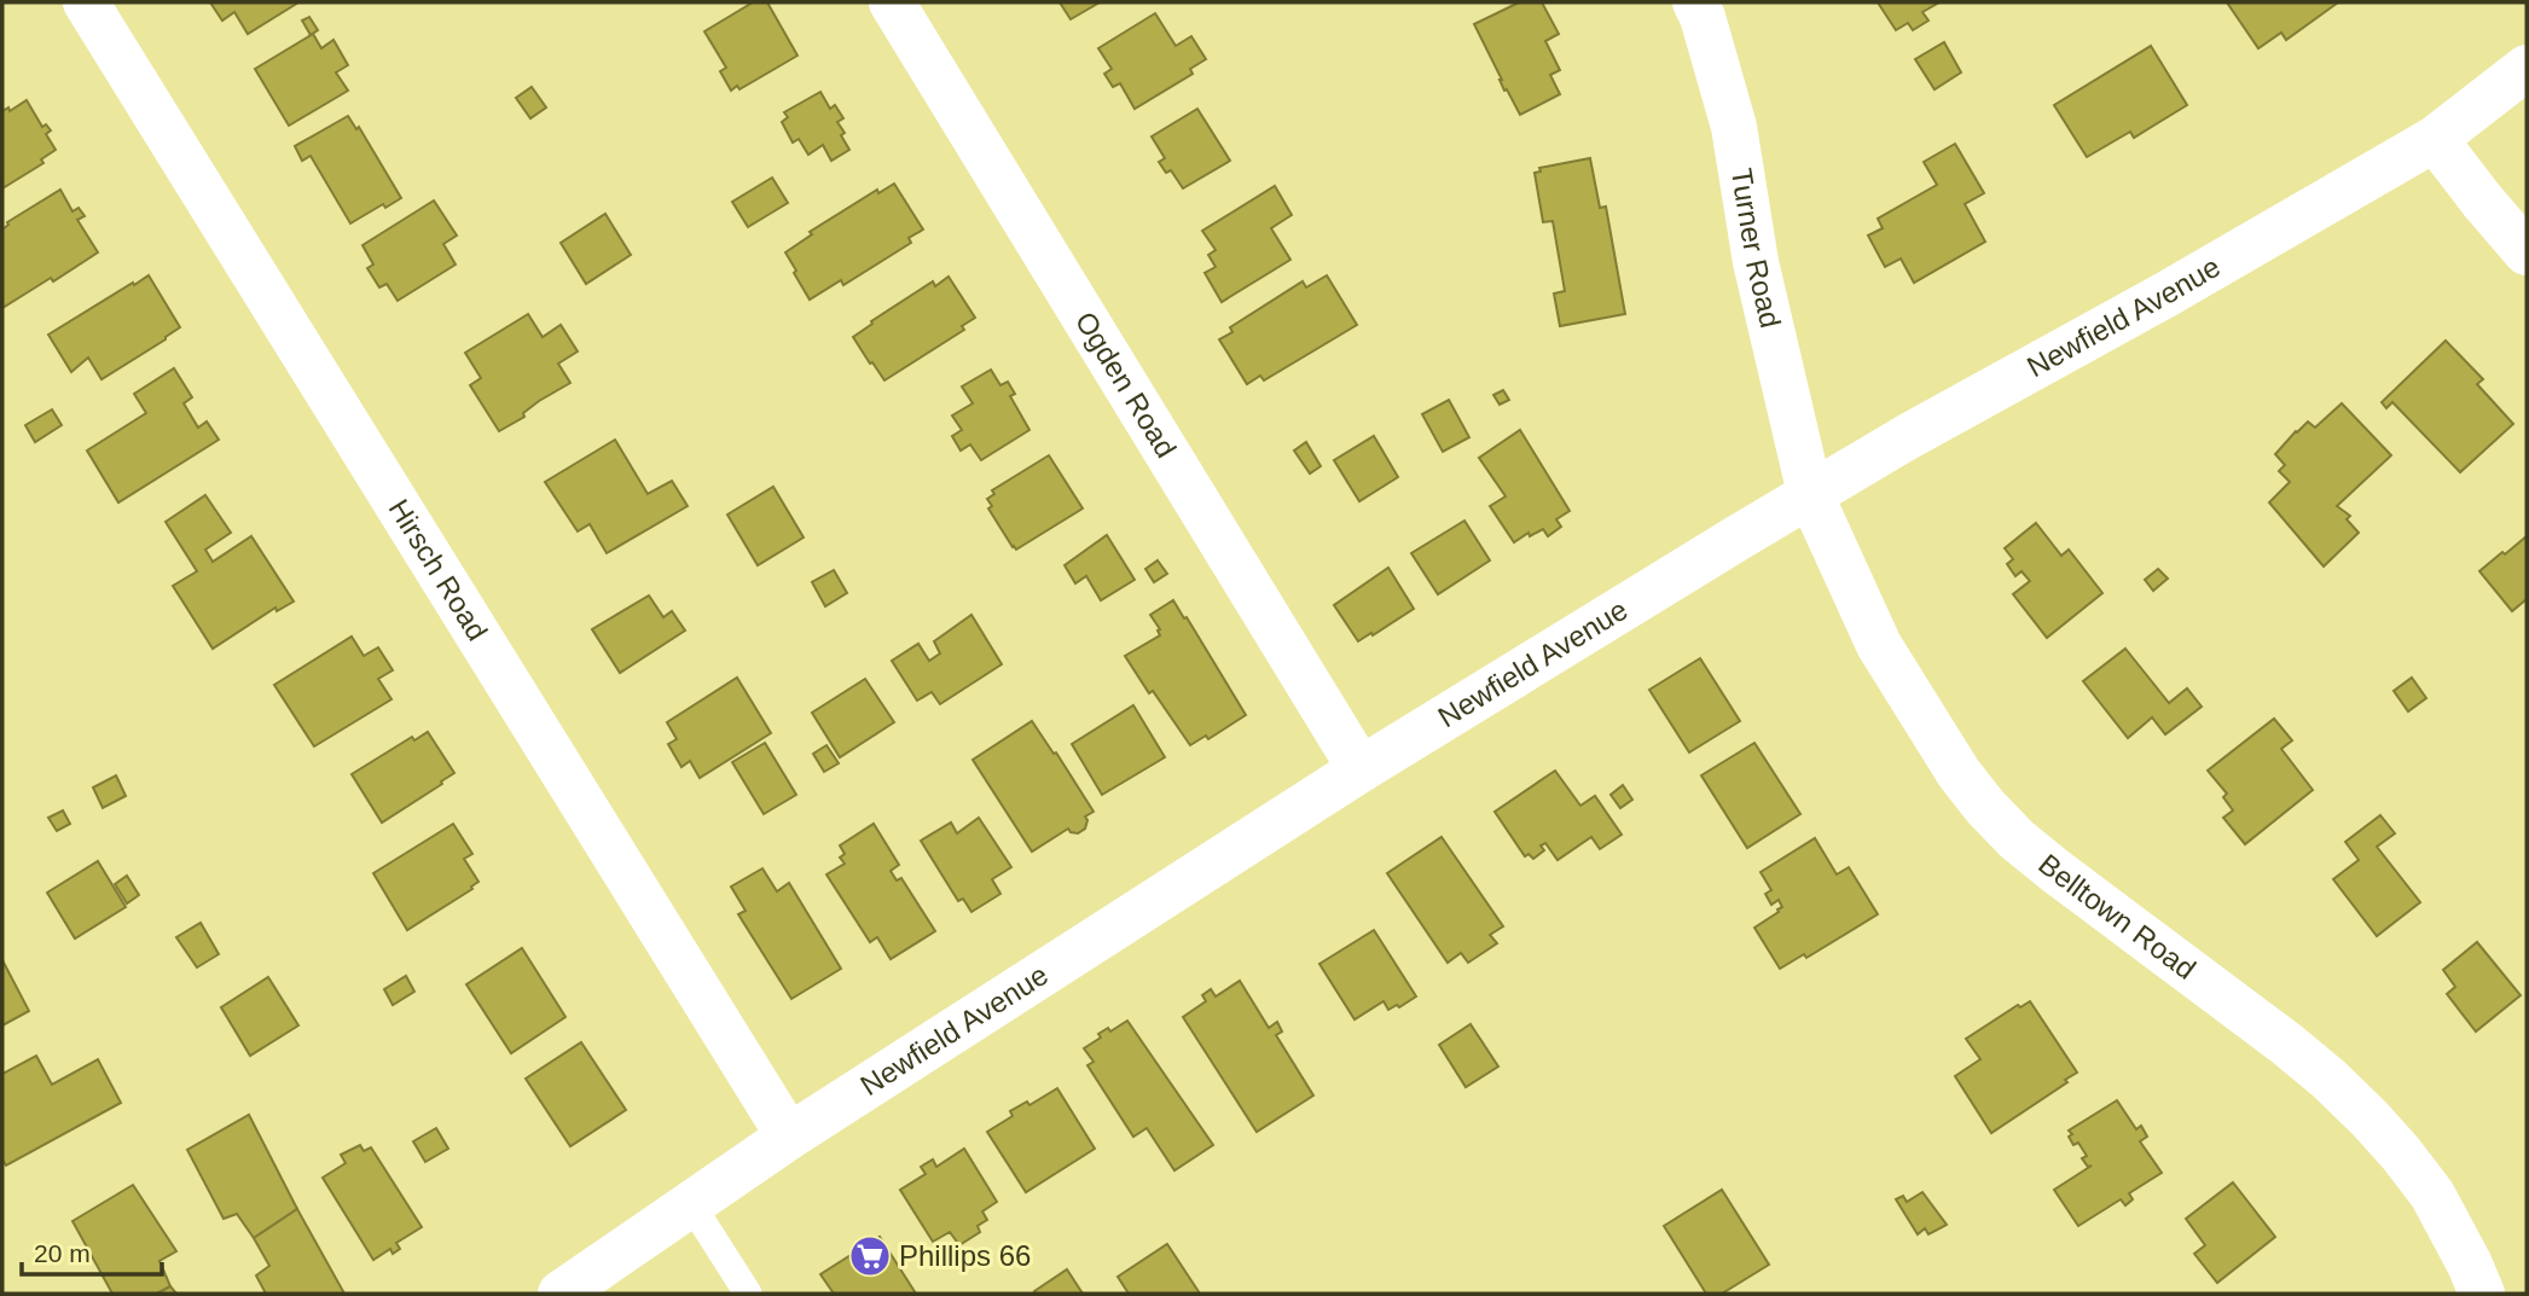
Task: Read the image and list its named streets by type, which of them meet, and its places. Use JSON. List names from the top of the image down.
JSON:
{
  "streets": {
    "street": [
      "Turner Road",
      "Newfield Avenue",
      "Ogden Road",
      "Hirsch Road",
      "Belltown Road"
    ]
  },
  "crossings": [
    ["Turner Road", "Newfield Avenue"],
    ["Turner Road", "Belltown Road"],
    ["Newfield Avenue", "Ogden Road"],
    ["Newfield Avenue", "Hirsch Road"],
    ["Newfield Avenue", "Belltown Road"]
  ],
  "places": {
    "supermarket": ["Phillips 66"]
  },
  "scale_bar": "20 m"
}
